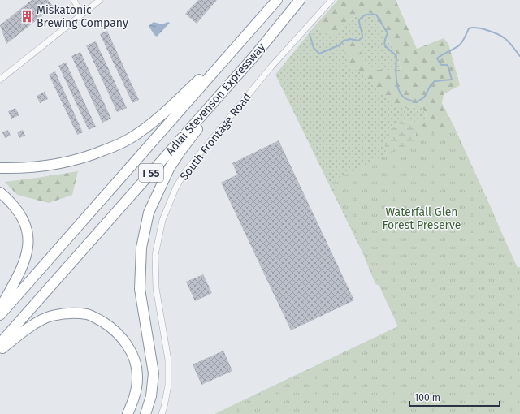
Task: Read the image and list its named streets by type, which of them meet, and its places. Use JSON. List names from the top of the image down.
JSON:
{
  "streets": {
    "highway": ["Adlai Stevenson Expressway", "I 55"],
    "street": ["South Frontage Road"]
  },
  "parks": ["Waterfall Glen Forest Preserve"],
  "places": {
    "building": ["Miskatonic Brewing Company"]
  },
  "scale_bar": "100 m"
}
